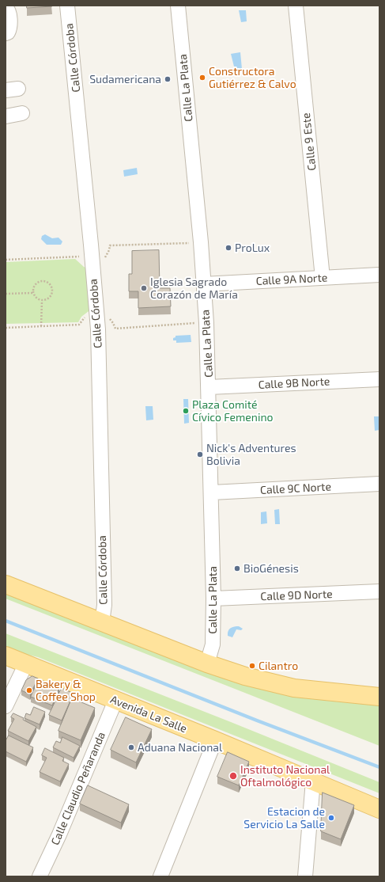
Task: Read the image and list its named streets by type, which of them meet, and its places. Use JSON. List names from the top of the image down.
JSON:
{
  "streets": {
    "main road": ["Avenida La Salle"],
    "street": [
      "Calle Córdoba",
      "Calle La Plata",
      "Calle 9 Este",
      "Calle 9A Norte",
      "Calle 9B Norte",
      "Calle 9C Norte",
      "Calle 9D Norte",
      "Calle Claudio Peñaranda"
    ]
  },
  "crossings": [
    ["Calle La Plata", "Calle 9A Norte"],
    ["Calle La Plata", "Calle 9B Norte"],
    ["Calle La Plata", "Calle 9C Norte"],
    ["Calle La Plata", "Calle 9D Norte"],
    ["Calle 9 Este", "Calle 9A Norte"],
    ["Avenida La Salle", "Calle Claudio Peñaranda"]
  ],
  "places": [
    "Constructora Gutiérrez & Calvo",
    "Sudamericana",
    "ProLux",
    "Iglesia Sagrado Corazón de María",
    "Plaza Comité Cívico Femenino",
    "Nick's Adventures Bolivia",
    "BioGénesis",
    "Cilantro",
    "Bakery & Coffee Shop",
    "Aduana Nacional",
    "Instituto Nacional Oftalmológico",
    "Estacion de Servicio La Salle"
  ]
}
